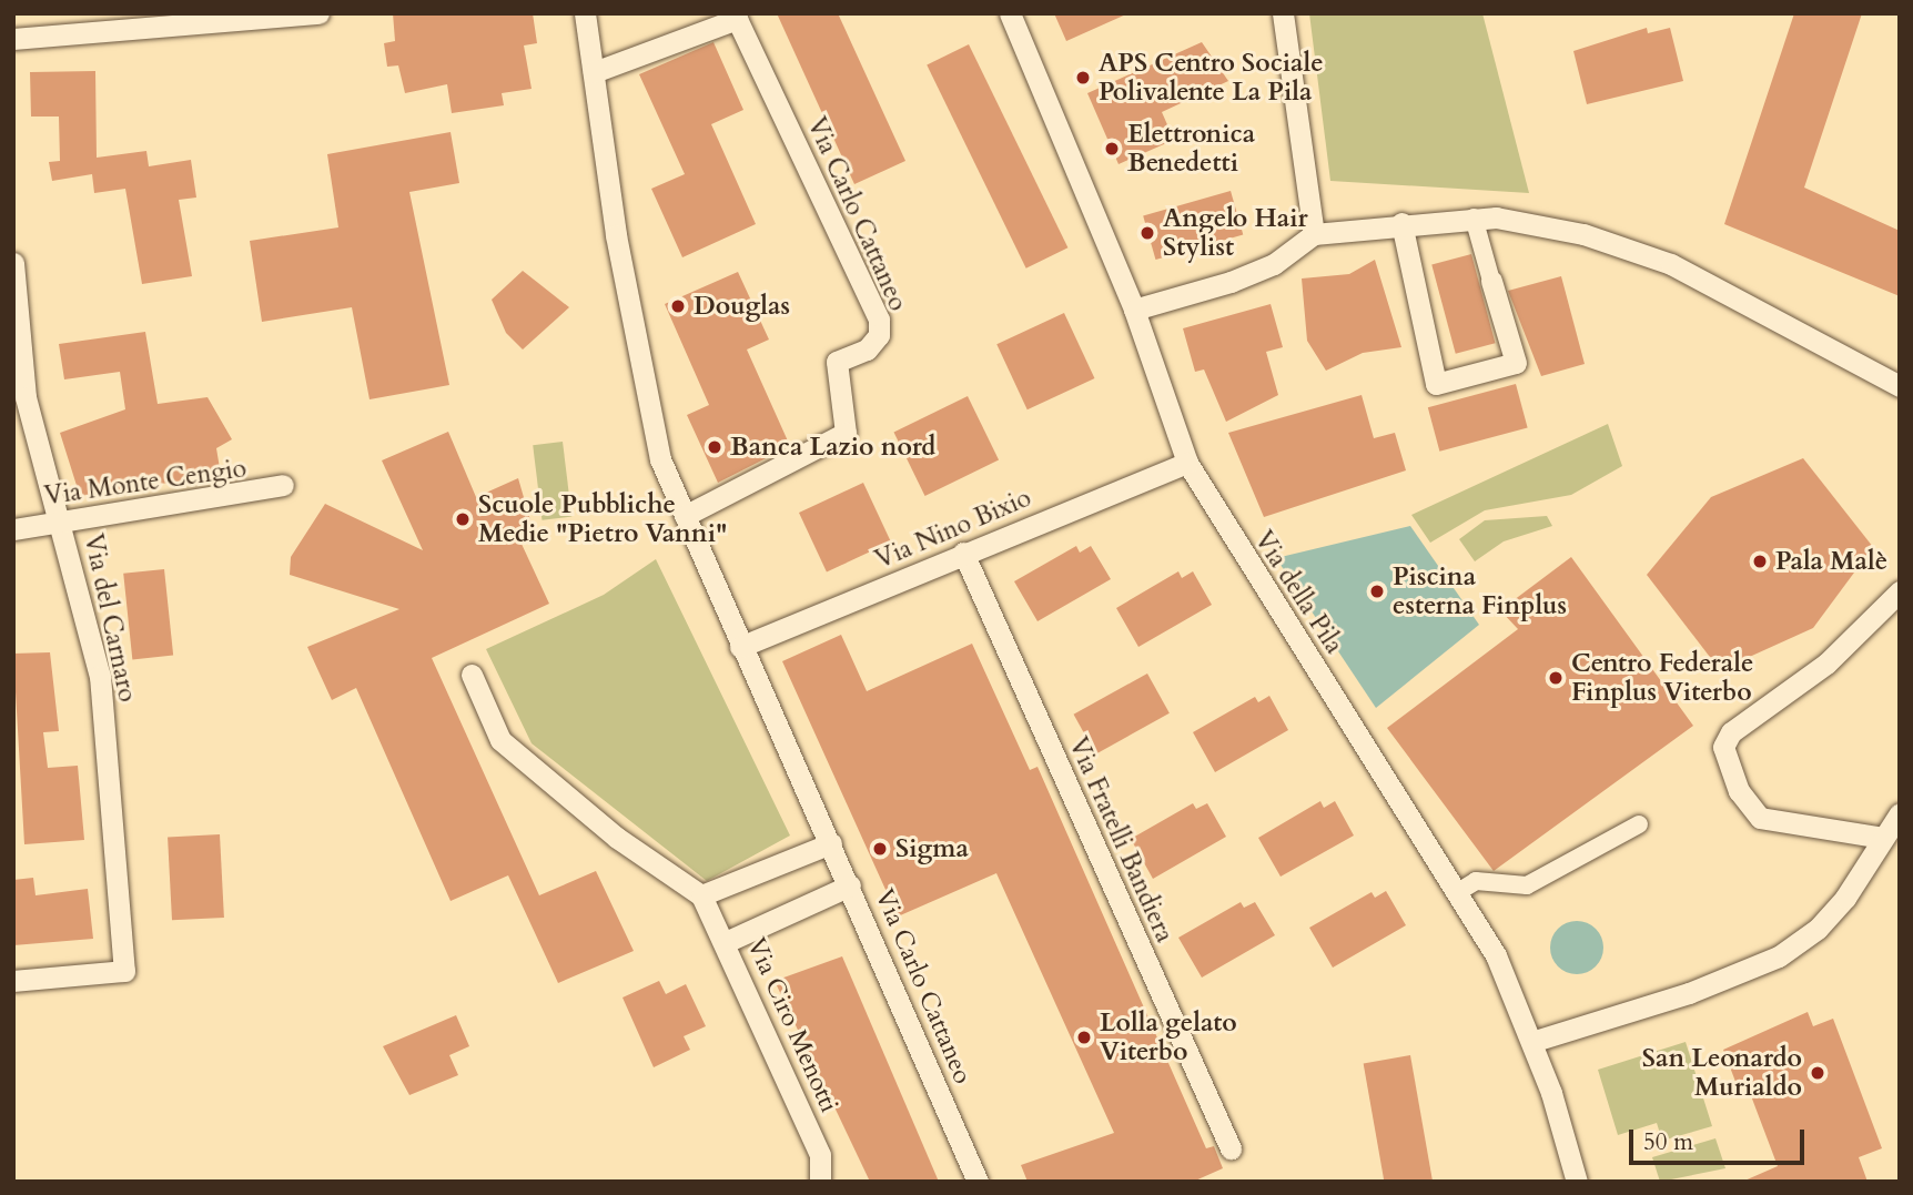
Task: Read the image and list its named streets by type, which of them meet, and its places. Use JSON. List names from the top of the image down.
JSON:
{
  "streets": {
    "street": [
      "Via Carlo Cattaneo",
      "Via Monte Cengio",
      "Via Nino Bixio",
      "Via della Pila",
      "Via del Carnaro",
      "Via Fratelli Bandiera",
      "Via Ciro Menotti"
    ]
  },
  "crossings": [
    ["Via Carlo Cattaneo", "Via Nino Bixio"],
    ["Via Monte Cengio", "Via del Carnaro"],
    ["Via Nino Bixio", "Via della Pila"],
    ["Via Nino Bixio", "Via Fratelli Bandiera"]
  ],
  "places": [
    "APS Centro Sociale Polivalente La Pila",
    "Elettronica Benedetti",
    "Angelo Hair Stylist",
    "Douglas",
    "Banca Lazio nord",
    "Scuole Pubbliche Medie \"Pietro Vanni\"",
    "Pala Malè",
    "Piscina esterna Finplus",
    "Centro Federale Finplus Viterbo",
    "Sigma",
    "Lolla gelato Viterbo",
    "San Leonardo Murialdo"
  ],
  "scale_bar": "50 m"
}
